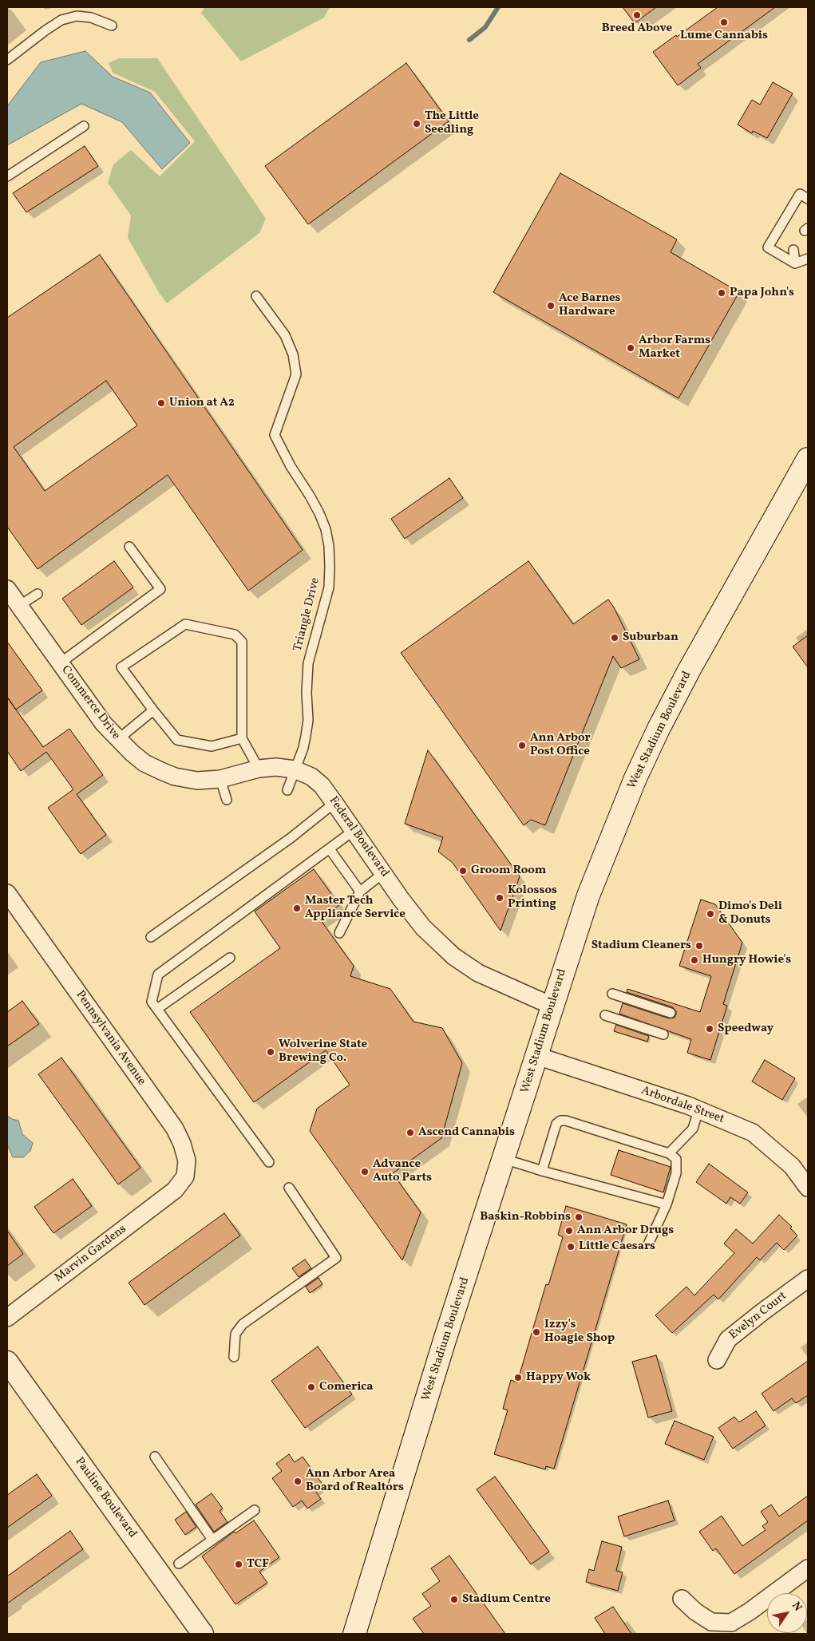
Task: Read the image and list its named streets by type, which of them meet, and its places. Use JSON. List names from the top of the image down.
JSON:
{
  "streets": {
    "main road": ["West Stadium Boulevard"],
    "street": [
      "Commerce Drive",
      "Federal Boulevard",
      "Pennsylvania Avenue",
      "Arbordale Street",
      "Marvin Gardens",
      "Evelyn Court",
      "Pauline Boulevard"
    ],
    "lane": ["Triangle Drive"]
  },
  "crossings": [
    ["Triangle Drive", "Commerce Drive"],
    ["Triangle Drive", "Federal Boulevard"],
    ["Commerce Drive", "Federal Boulevard"],
    ["West Stadium Boulevard", "Federal Boulevard"],
    ["West Stadium Boulevard", "Arbordale Street"],
    ["Pennsylvania Avenue", "Marvin Gardens"]
  ],
  "places": [
    "Breed Above",
    "Lume Cannabis",
    "The Little Seedling",
    "Papa John's",
    "Ace Barnes Hardware",
    "Arbor Farms Market",
    "Union at A2",
    "Suburban",
    "Ann Arbor Post Office",
    "Groom Room",
    "Kolossos Printing",
    "Master Tech Appliance Service",
    "Dimo's Deli & Donuts",
    "Stadium Cleaners",
    "Hungry Howie's",
    "Speedway",
    "Wolverine State Brewing Co.",
    "Ascend Cannabis",
    "Advance Auto Parts",
    "Baskin-Robbins",
    "Ann Arbor Drugs",
    "Little Caesars",
    "Izzy's Hoagie Shop",
    "Happy Wok",
    "Comerica",
    "Ann Arbor Area Board of Realtors",
    "TCF",
    "Stadium Centre"
  ],
  "north": "top right"
}
